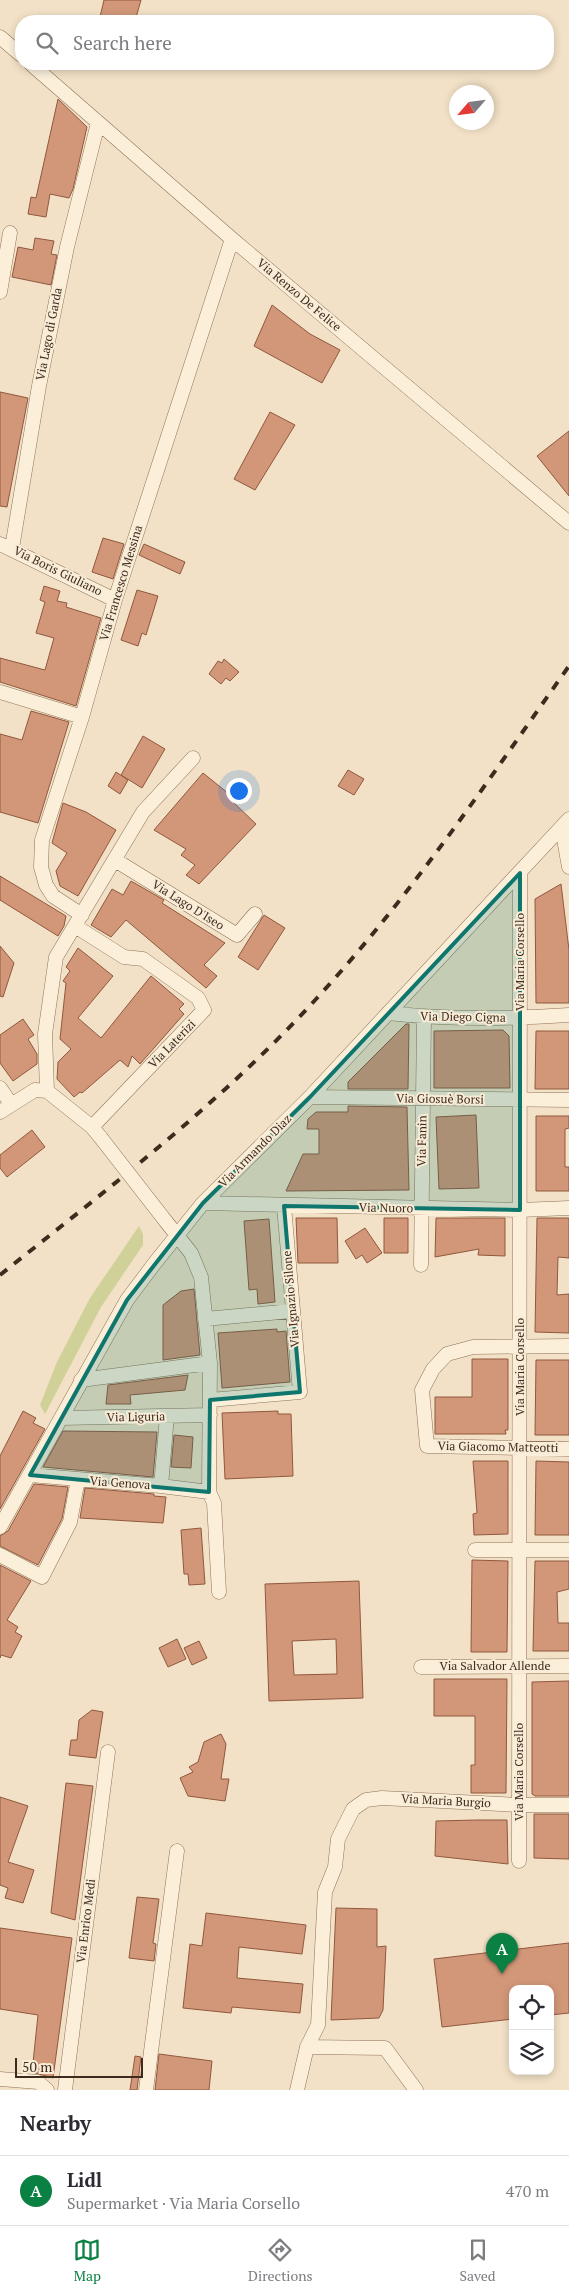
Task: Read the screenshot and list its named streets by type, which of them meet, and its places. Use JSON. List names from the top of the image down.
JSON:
{
  "streets": {
    "street": [
      "Via Renzo De Felice",
      "Via Lago di Garda",
      "Via Boris Giuliano",
      "Via Francesco Messina",
      "Via Lago D'Iseo",
      "Via Maria Corsello",
      "Via Diego Cigna",
      "Via Laterizi",
      "Via Giosuè Borsi",
      "Via Fanin",
      "Via Armando Diaz",
      "Via Nuoro",
      "Via Ignazio Silone",
      "Via Liguria",
      "Via Giacomo Matteotti",
      "Via Genova",
      "Via Salvador Allende",
      "Via Maria Burgio",
      "Via Enrico Medi"
    ]
  },
  "crossings": [
    ["Via Renzo De Felice", "Via Lago di Garda"],
    ["Via Renzo De Felice", "Via Francesco Messina"],
    ["Via Lago di Garda", "Via Boris Giuliano"],
    ["Via Boris Giuliano", "Via Francesco Messina"],
    ["Via Francesco Messina", "Via Laterizi"],
    ["Via Maria Corsello", "Via Diego Cigna"],
    ["Via Maria Corsello", "Via Giosuè Borsi"],
    ["Via Maria Corsello", "Via Armando Diaz"],
    ["Via Maria Corsello", "Via Nuoro"],
    ["Via Maria Corsello", "Via Giacomo Matteotti"],
    ["Via Maria Corsello", "Via Salvador Allende"],
    ["Via Maria Corsello", "Via Maria Burgio"],
    ["Via Diego Cigna", "Via Fanin"],
    ["Via Diego Cigna", "Via Armando Diaz"],
    ["Via Giosuè Borsi", "Via Fanin"],
    ["Via Giosuè Borsi", "Via Armando Diaz"],
    ["Via Fanin", "Via Nuoro"],
    ["Via Armando Diaz", "Via Nuoro"],
    ["Via Armando Diaz", "Via Liguria"],
    ["Via Armando Diaz", "Via Genova"],
    ["Via Nuoro", "Via Ignazio Silone"]
  ],
  "scale_bar": "50 m",
  "north": "bottom left",
  "page": {
    "search": "Search here",
    "pins": "A",
    "scale": "50 m",
    "heading": "Nearby",
    "list": [
      {
        "mark": "A",
        "name": "Lidl",
        "note": "Supermarket · Via Maria Corsello",
        "value": "470 m"
      }
    ],
    "nav": ["Map", "Directions", "Saved"]
  }
}
